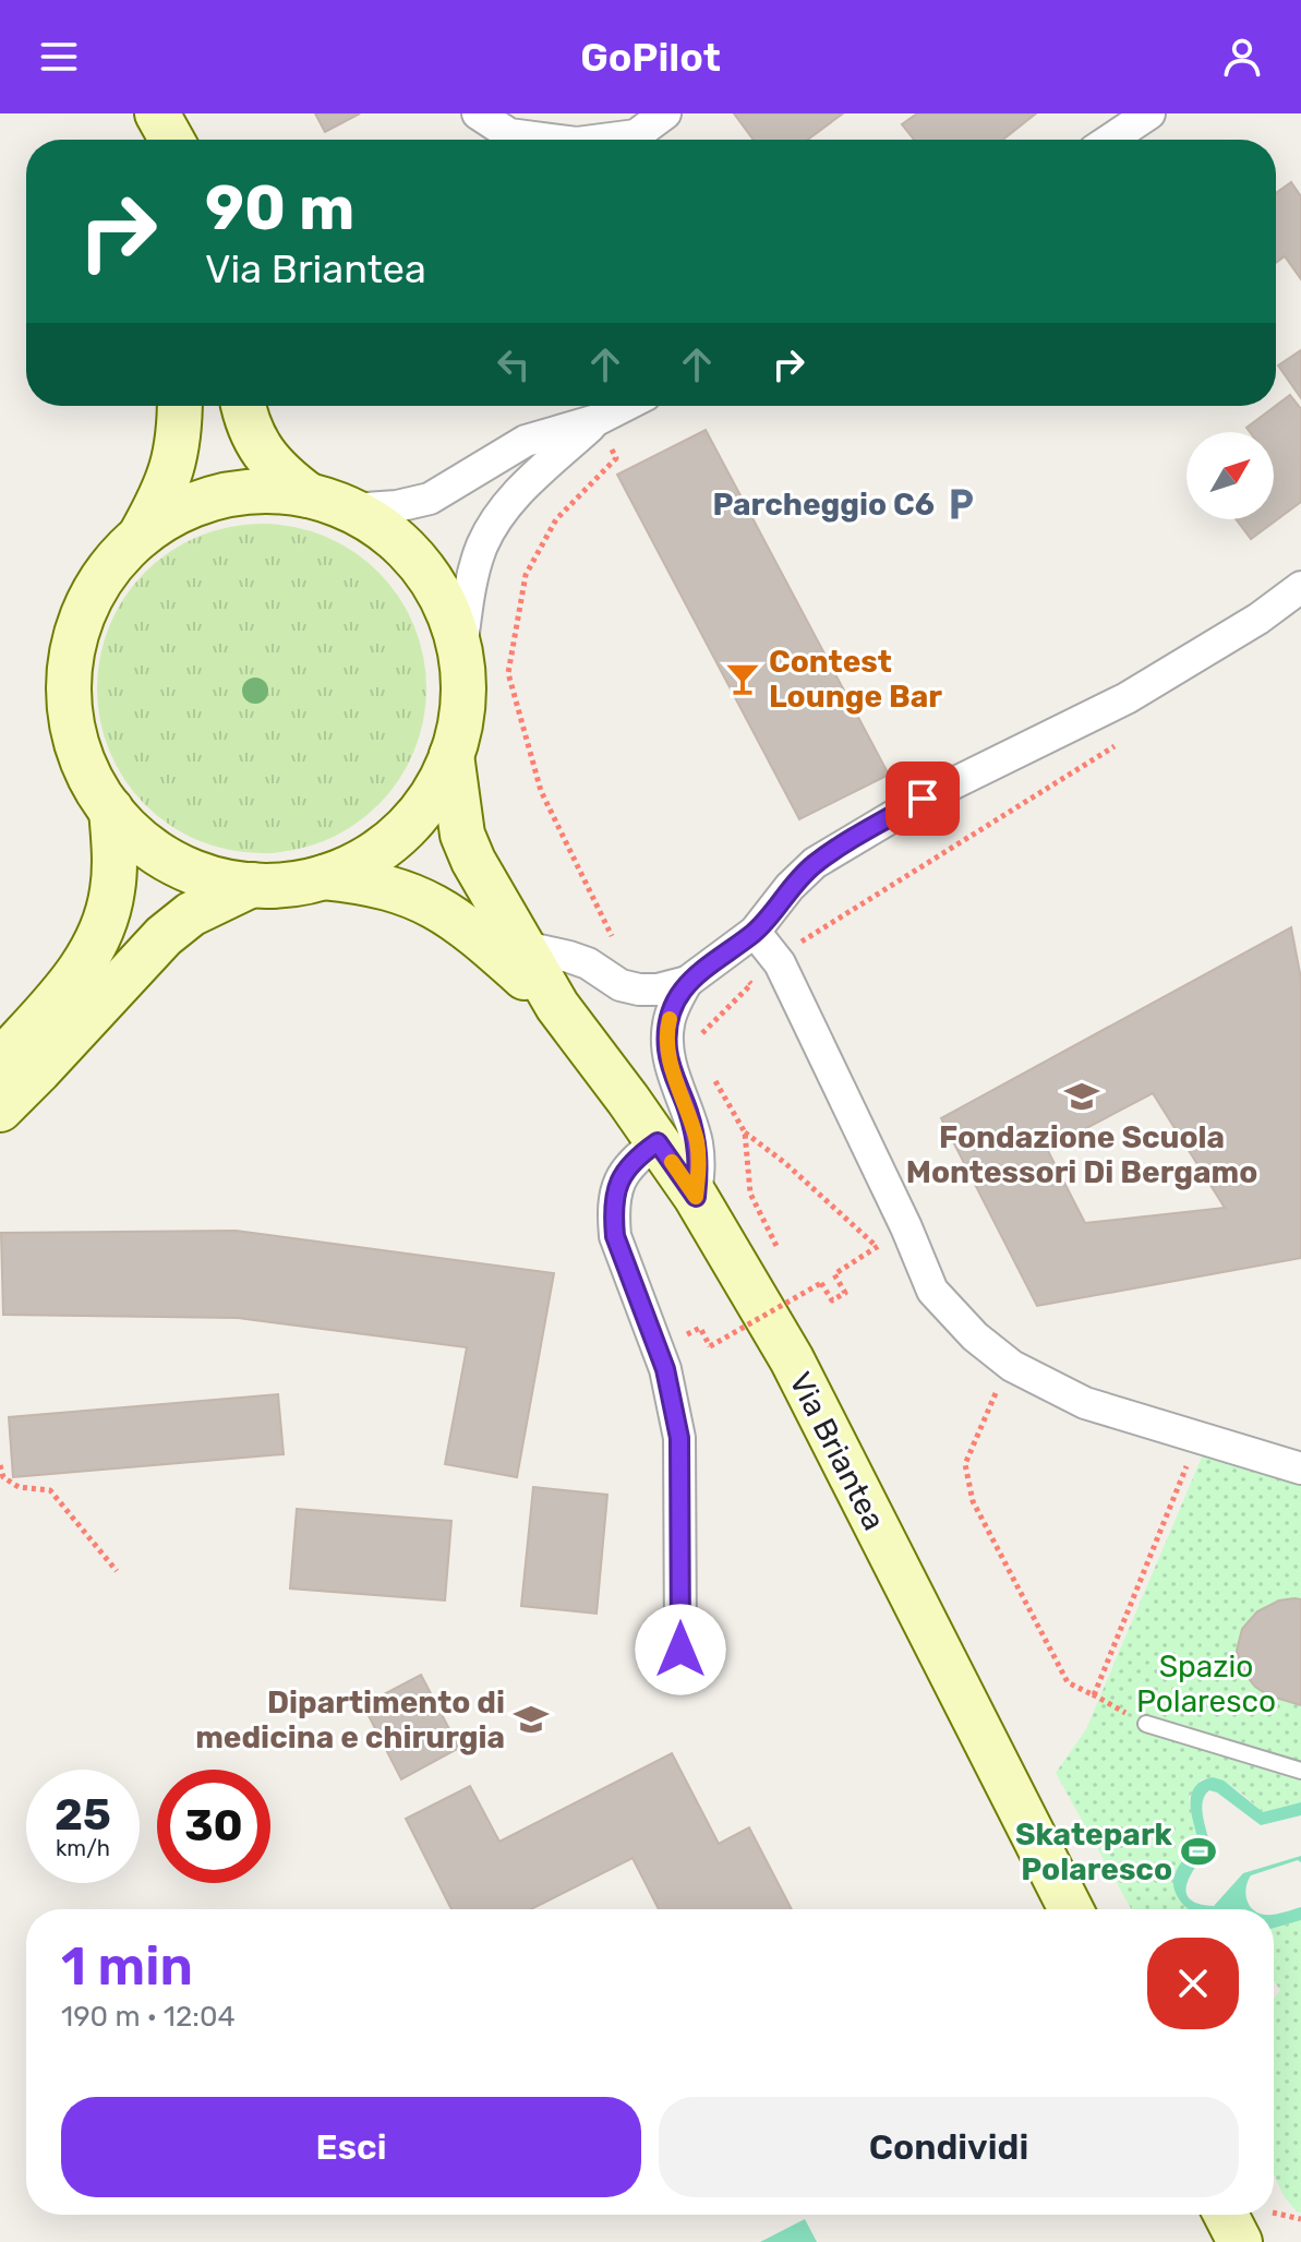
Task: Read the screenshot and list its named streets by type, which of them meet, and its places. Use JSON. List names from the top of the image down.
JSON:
{
  "streets": {
    "main road": ["Via Briantea"]
  },
  "parks": ["Spazio Polaresco"],
  "places": {
    "parking": ["Parcheggio C6"],
    "bar": ["Contest Lounge Bar"],
    "school or university": ["Fondazione Scuola Montessori Di Bergamo", "Dipartimento di medicina e chirurgia"],
    "sports": ["Skatepark Polaresco"]
  },
  "north": "top right",
  "page": {
    "header": "GoPilot",
    "turn": ["90 m", "Via Briantea"],
    "speed": "25 km/h",
    "limit": "30",
    "heading": ["1 min", "190 m · 12:04"],
    "buttons": ["Esci", "Condividi"]
  }
}
